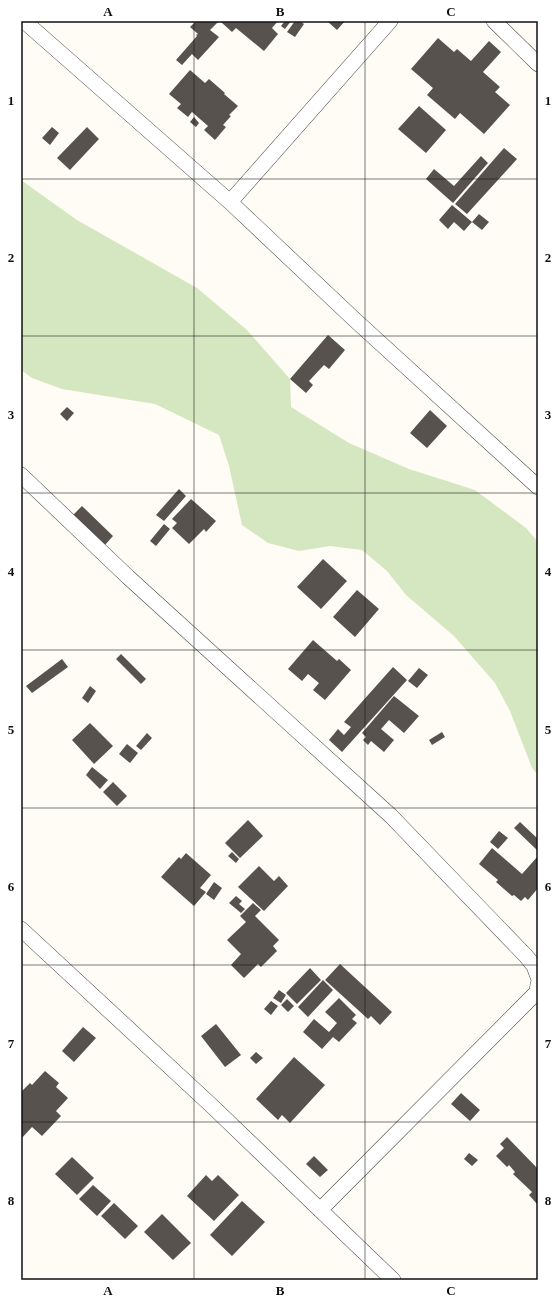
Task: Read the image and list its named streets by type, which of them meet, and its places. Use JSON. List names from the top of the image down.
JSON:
{
  "grid": {
    "columns": ["A", "B", "C"],
    "rows": [
      "1",
      "2",
      "3",
      "4",
      "5",
      "6",
      "7",
      "8"
    ]
  }
}
